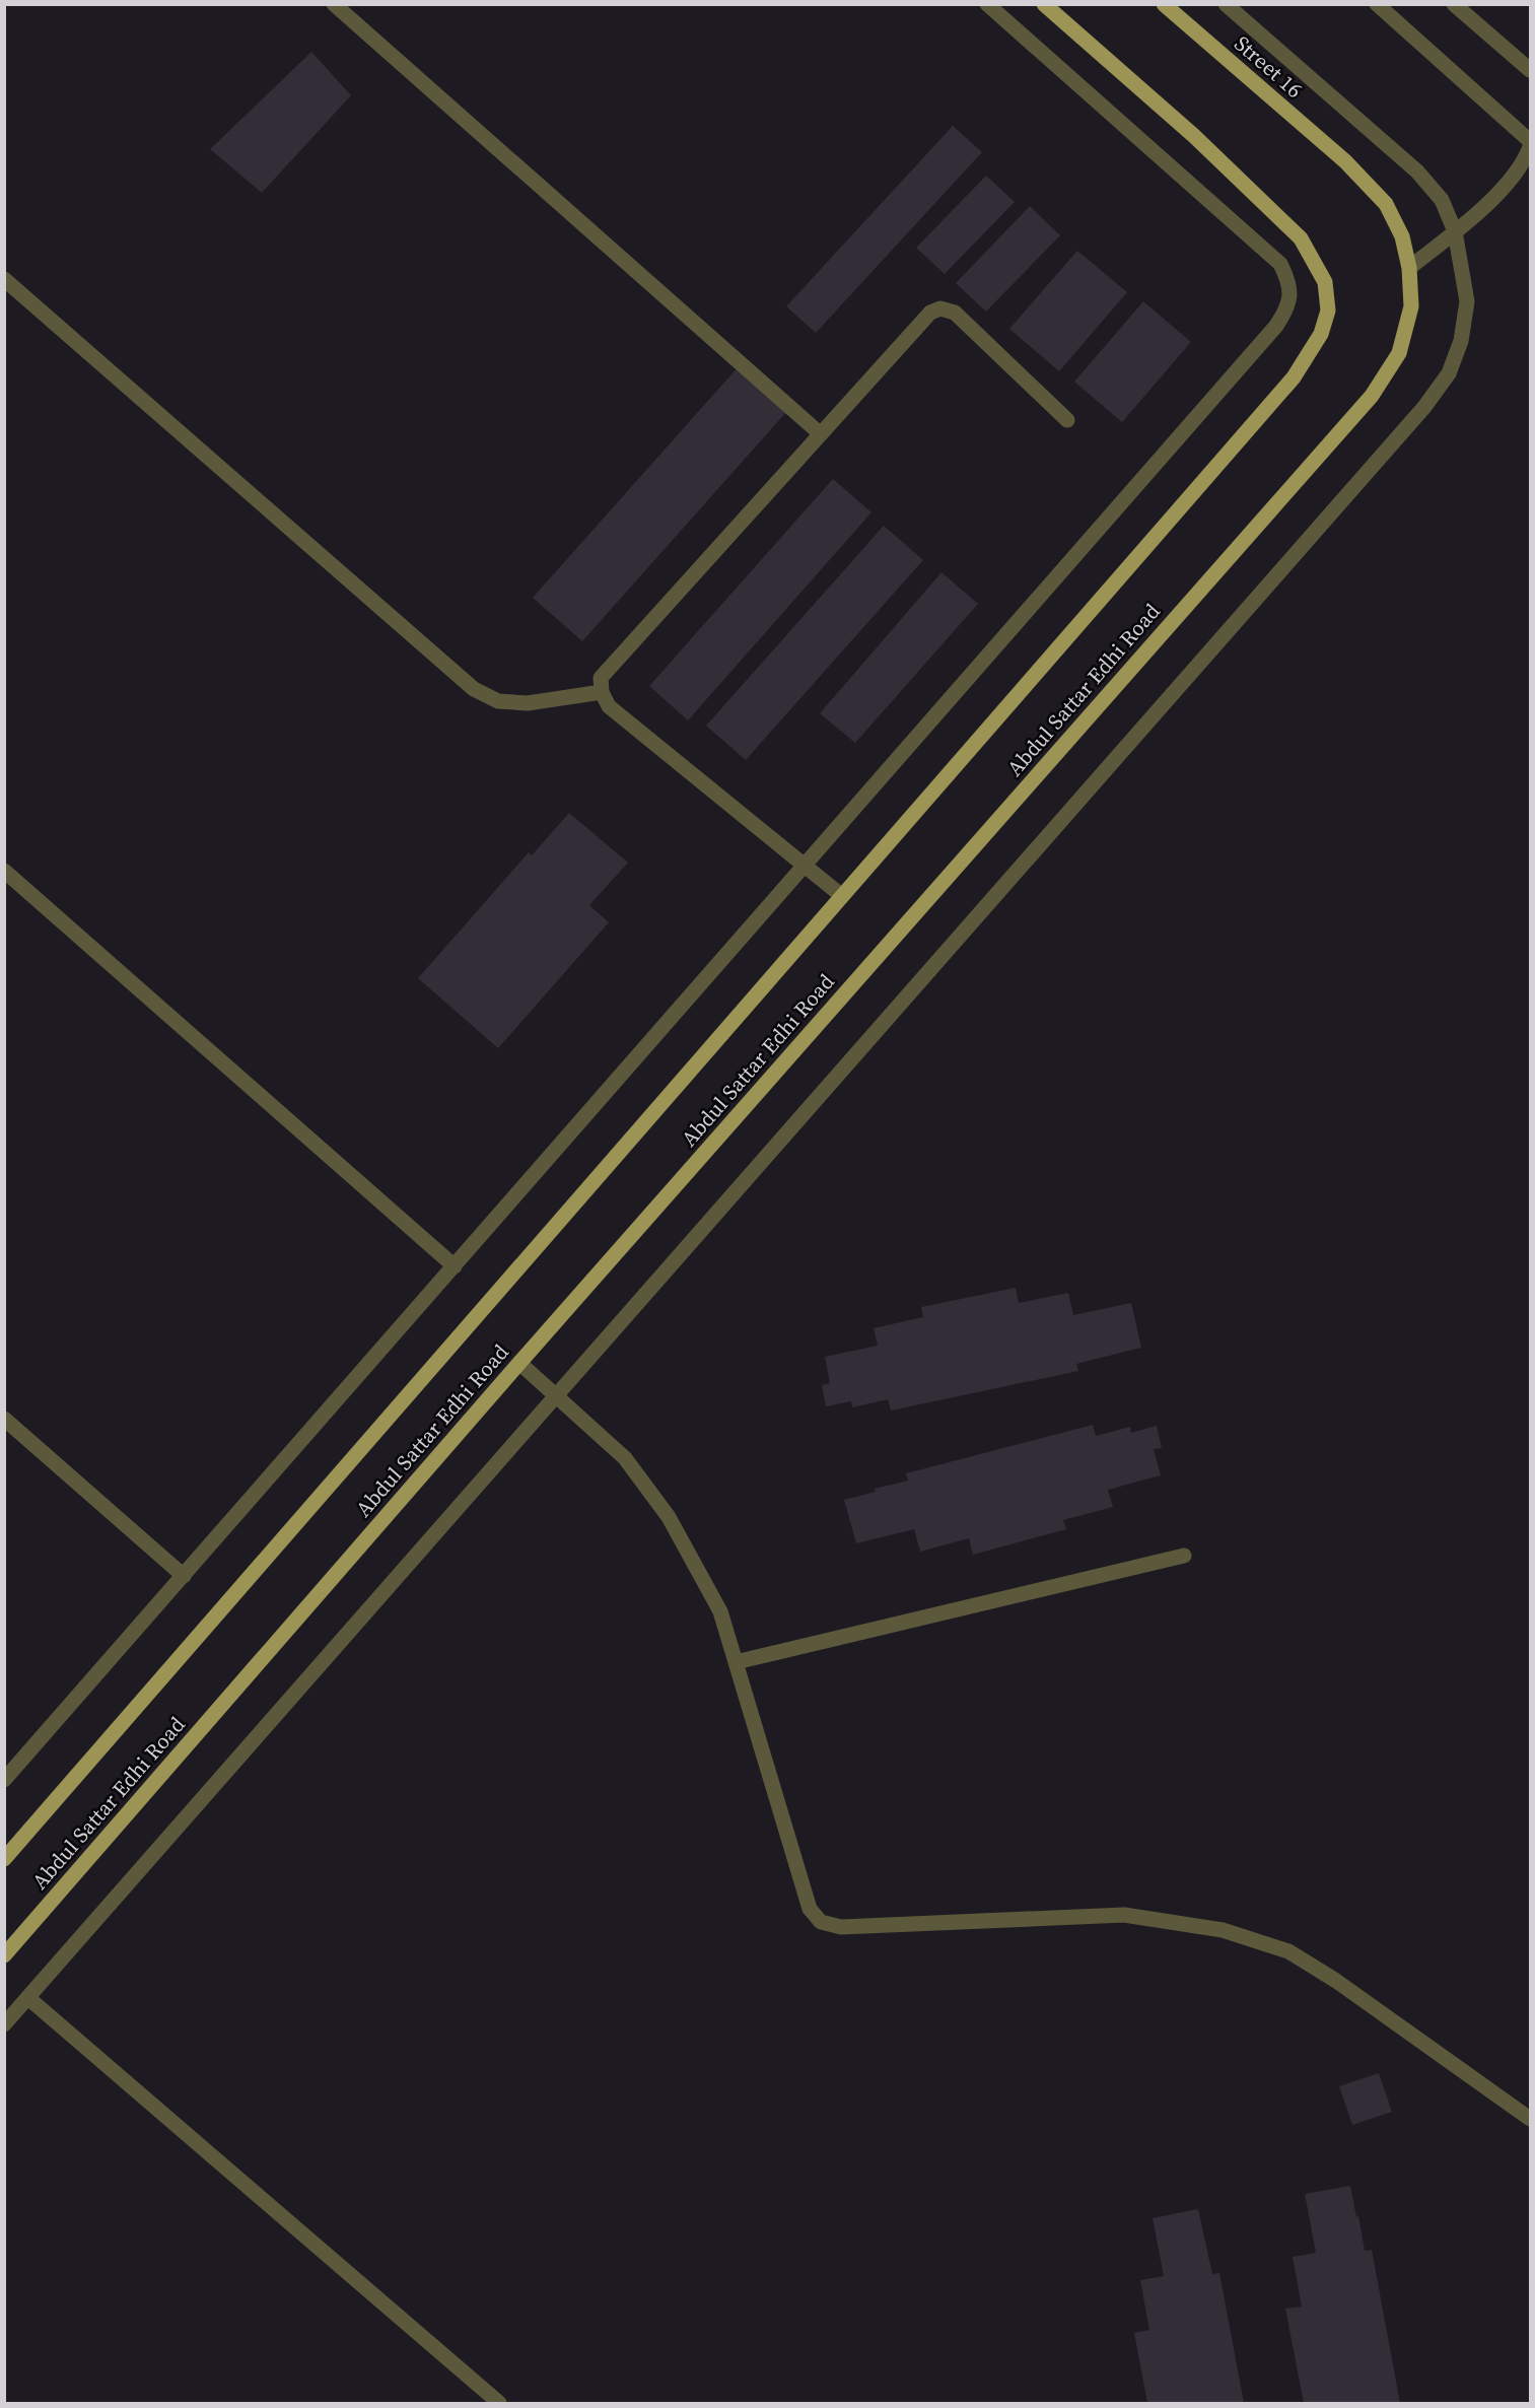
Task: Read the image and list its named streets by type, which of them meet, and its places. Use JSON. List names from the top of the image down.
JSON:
{
  "streets": {
    "main road": ["Street 16", "Abdul Sattar Edhi Road"]
  },
  "crossings": [
    ["Street 16", "Abdul Sattar Edhi Road"]
  ]
}
